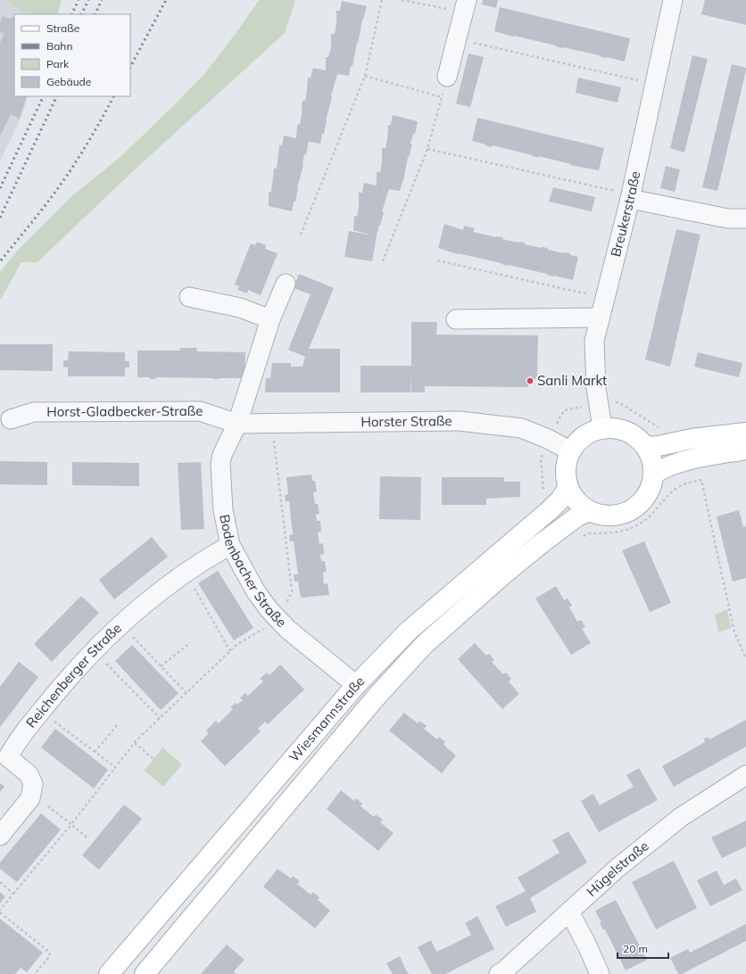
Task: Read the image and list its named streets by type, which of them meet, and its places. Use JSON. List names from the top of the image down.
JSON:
{
  "streets": {
    "main road": ["Wiesmannstraße"],
    "street": [
      "Breukerstraße",
      "Horst-Gladbecker-Straße",
      "Horster Straße",
      "Bodenbacher Straße",
      "Reichenberger Straße",
      "Hügelstraße"
    ]
  },
  "crossings": [
    ["Breukerstraße", "Horster Straße"],
    ["Breukerstraße", "Wiesmannstraße"],
    ["Horst-Gladbecker-Straße", "Horster Straße"],
    ["Horst-Gladbecker-Straße", "Bodenbacher Straße"],
    ["Horster Straße", "Bodenbacher Straße"],
    ["Horster Straße", "Wiesmannstraße"],
    ["Bodenbacher Straße", "Reichenberger Straße"],
    ["Bodenbacher Straße", "Wiesmannstraße"]
  ],
  "places": ["Sanli Markt"],
  "legend": [
    "Straße",
    "Bahn",
    "Park",
    "Gebäude"
  ],
  "scale_bar": "20 m"
}
